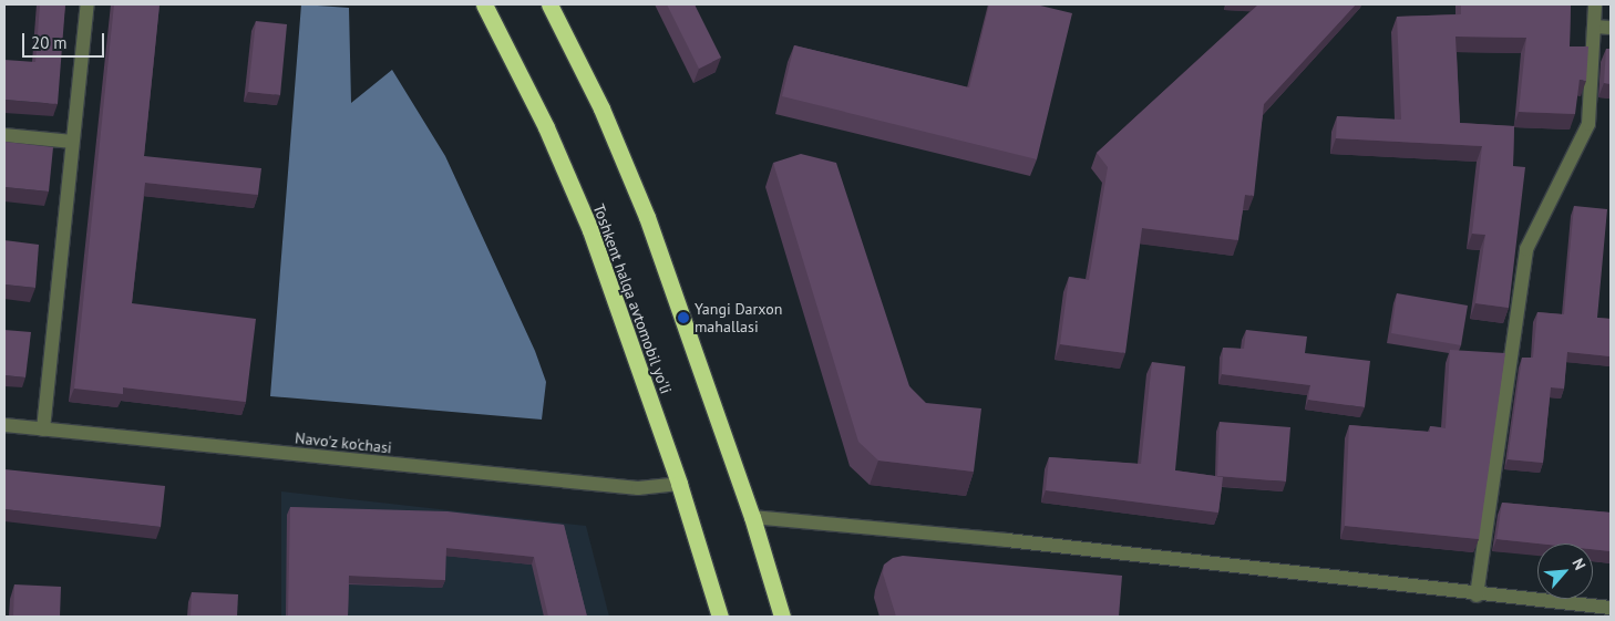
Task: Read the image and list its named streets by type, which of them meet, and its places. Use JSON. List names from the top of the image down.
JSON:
{
  "streets": {
    "highway": ["Toshkent halqa avtomobil yo'li"],
    "street": ["Navo'z ko'chasi"]
  },
  "crossings": [
    ["Toshkent halqa avtomobil yo'li", "Navo'z ko'chasi"]
  ],
  "places": ["Yangi Darxon mahallasi"],
  "scale_bar": "20 m",
  "north": "top right"
}
